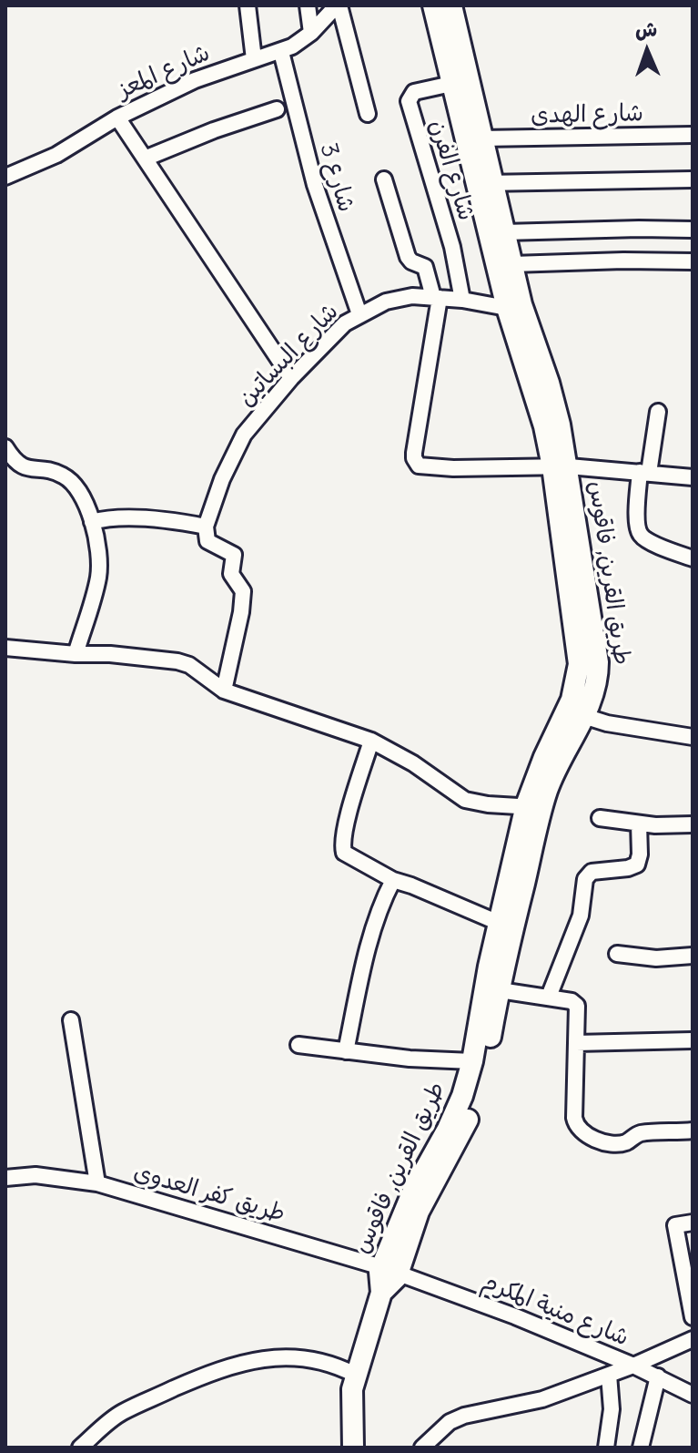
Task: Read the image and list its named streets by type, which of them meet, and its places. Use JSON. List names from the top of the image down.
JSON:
{
  "streets": {
    "main road": ["طريق القرين, فاقوس"],
    "street": [
      "شارع المعز",
      "شارع الهدى",
      "شارع الفرن",
      "شارع 3",
      "شارع البساتين",
      "طريق كفر العدوى",
      "شارع منية المكرم"
    ]
  },
  "crossings": [
    ["شارع المعز", "شارع 3"],
    ["شارع الهدى", "طريق القرين, فاقوس"],
    ["شارع الفرن", "شارع البساتين"],
    ["شارع الفرن", "طريق القرين, فاقوس"],
    ["شارع 3", "شارع البساتين"],
    ["شارع البساتين", "طريق القرين, فاقوس"],
    ["طريق القرين, فاقوس", "طريق كفر العدوى"],
    ["طريق القرين, فاقوس", "شارع منية المكرم"],
    ["طريق كفر العدوى", "شارع منية المكرم"]
  ],
  "north": "top"
}
